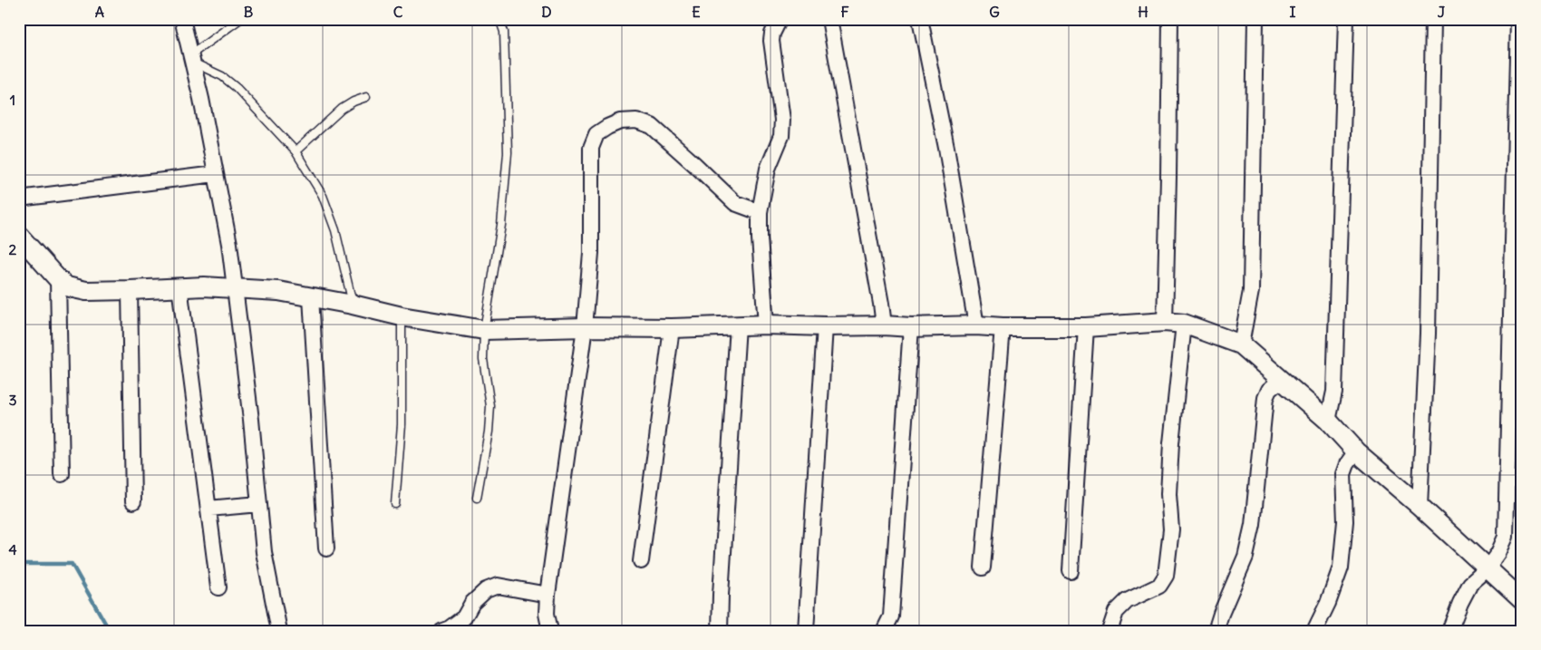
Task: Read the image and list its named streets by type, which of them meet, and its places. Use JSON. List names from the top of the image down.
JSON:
{
  "grid": {
    "columns": [
      "A",
      "B",
      "C",
      "D",
      "E",
      "F",
      "G",
      "H",
      "I",
      "J"
    ],
    "rows": [
      "1",
      "2",
      "3",
      "4"
    ]
  }
}
